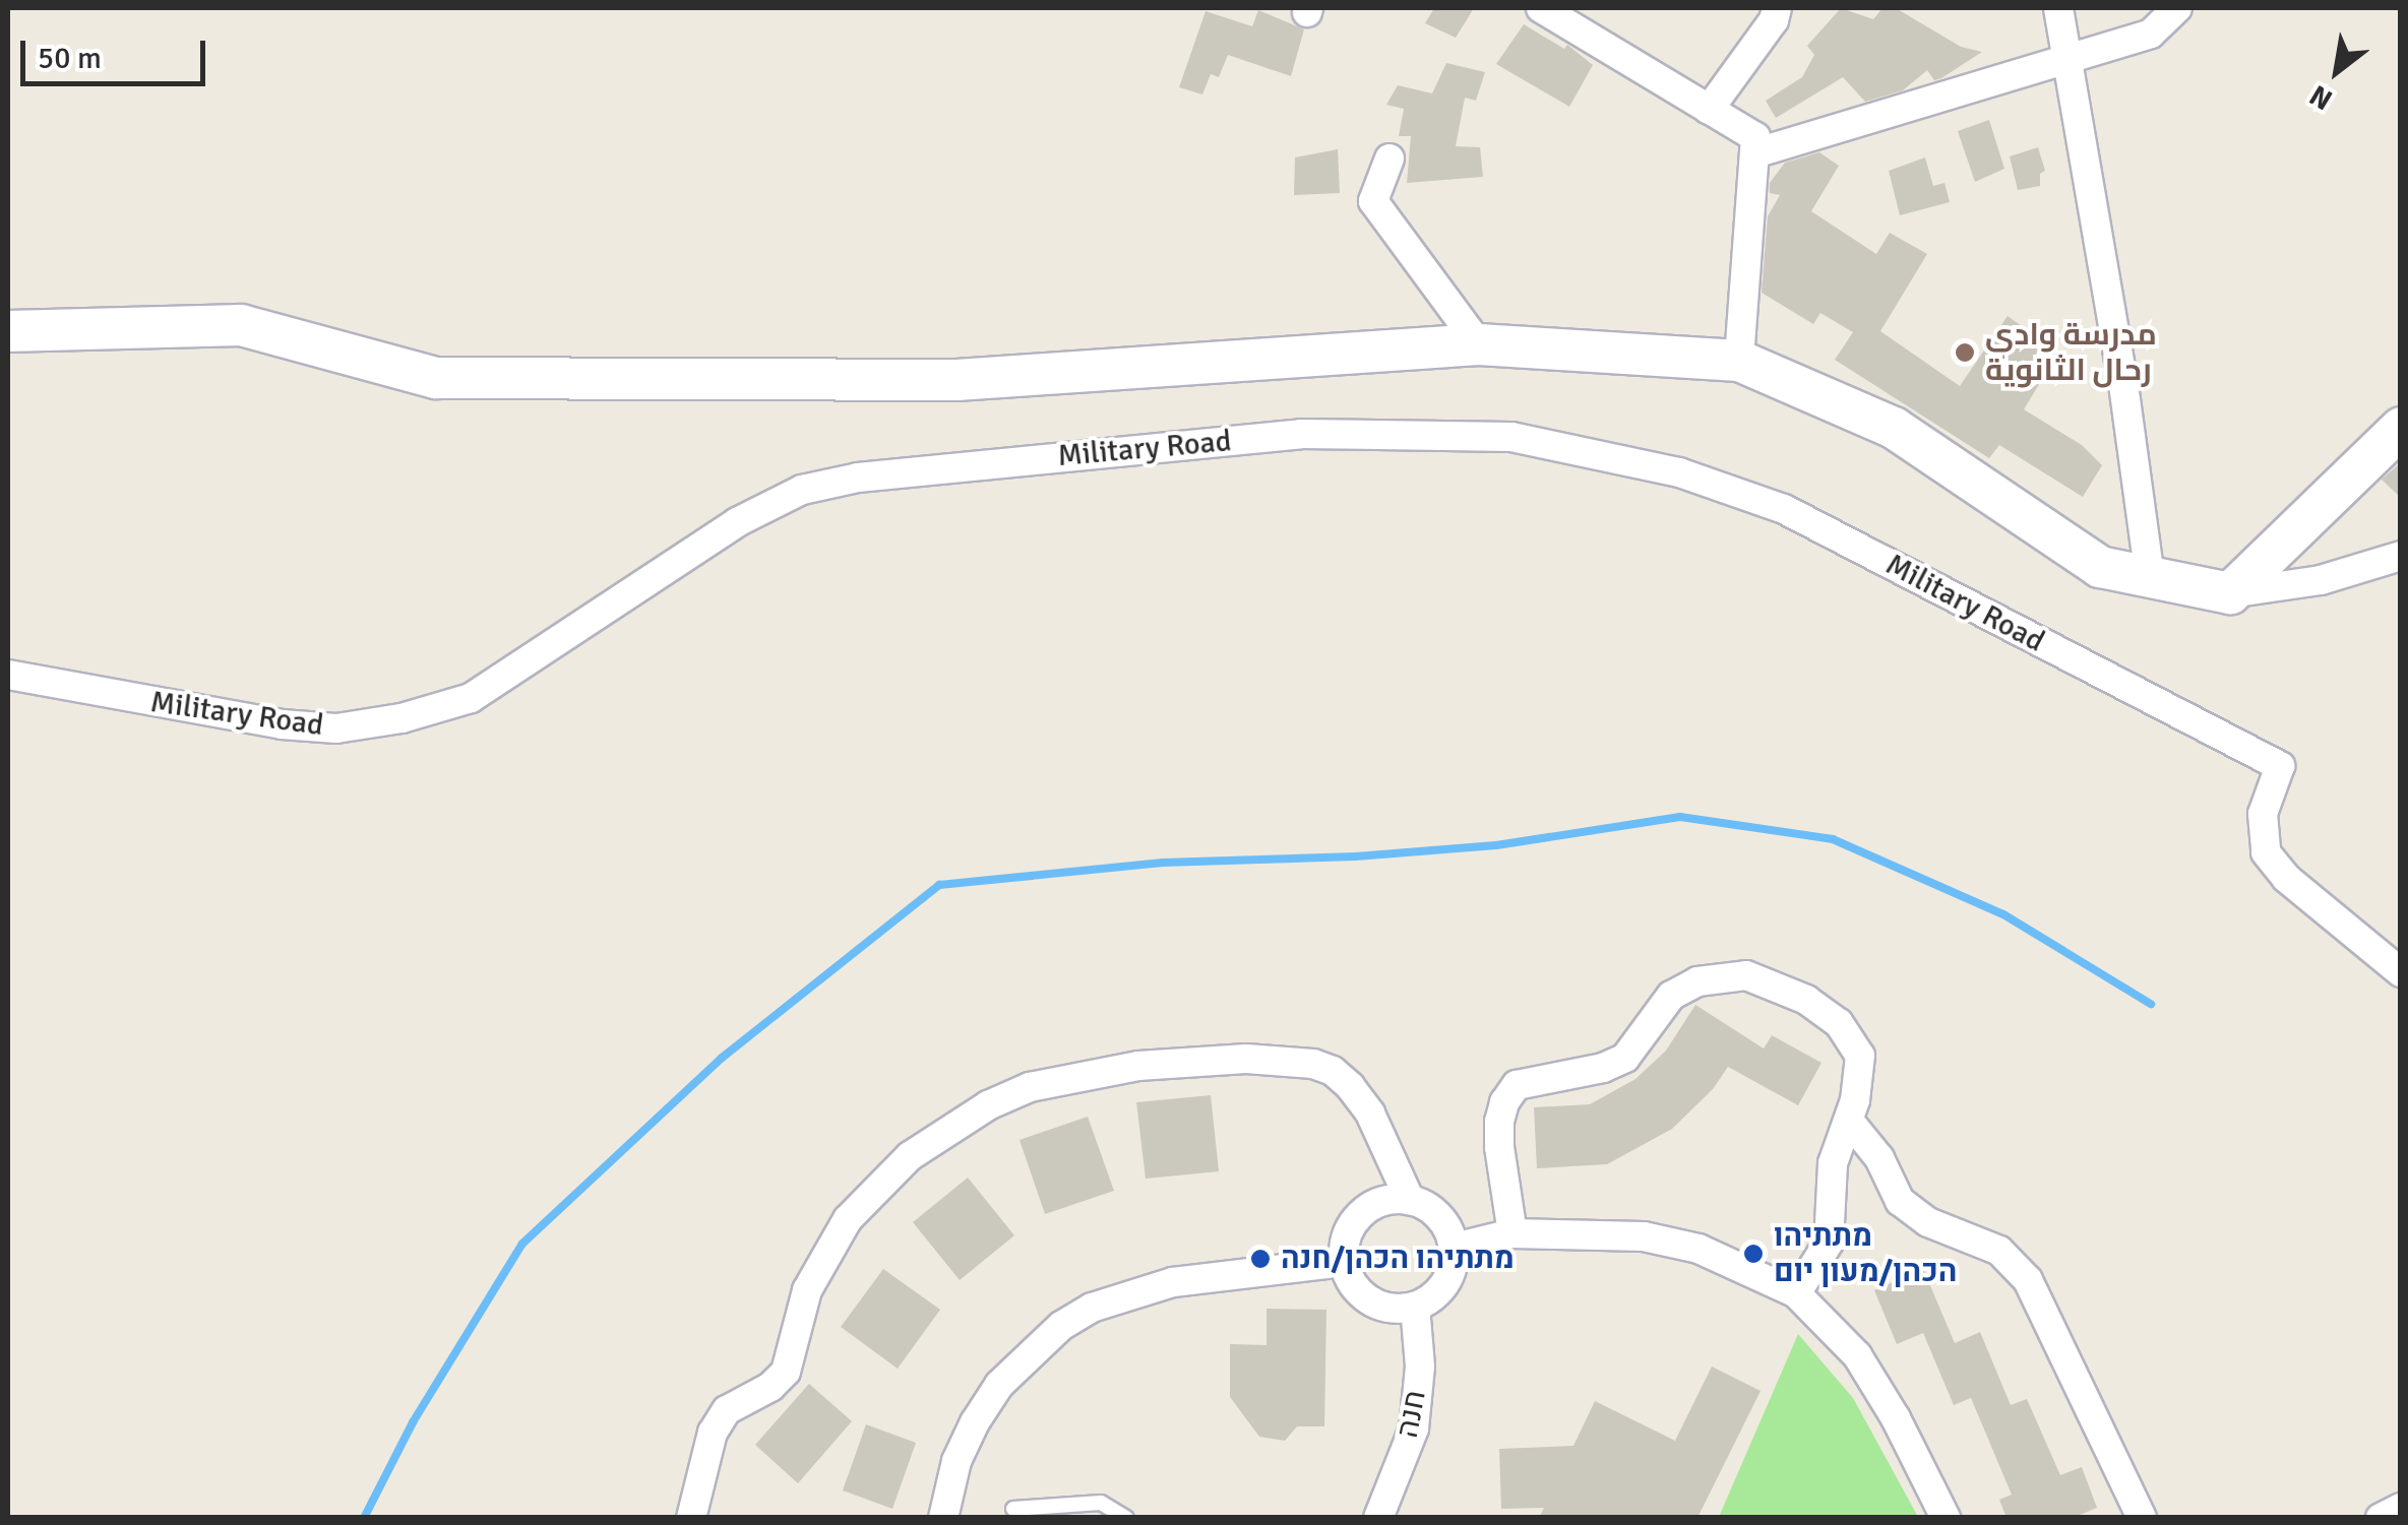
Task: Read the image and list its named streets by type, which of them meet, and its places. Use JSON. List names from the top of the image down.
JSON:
{
  "streets": {
    "street": ["Military Road", "חנה"]
  },
  "places": ["مدرسة وادي رحال الثانوية", "מתתיהו הכהן/מעון יום", "מתתיהו הכהן/חנה"],
  "scale_bar": "50 m",
  "north": "bottom left"
}
